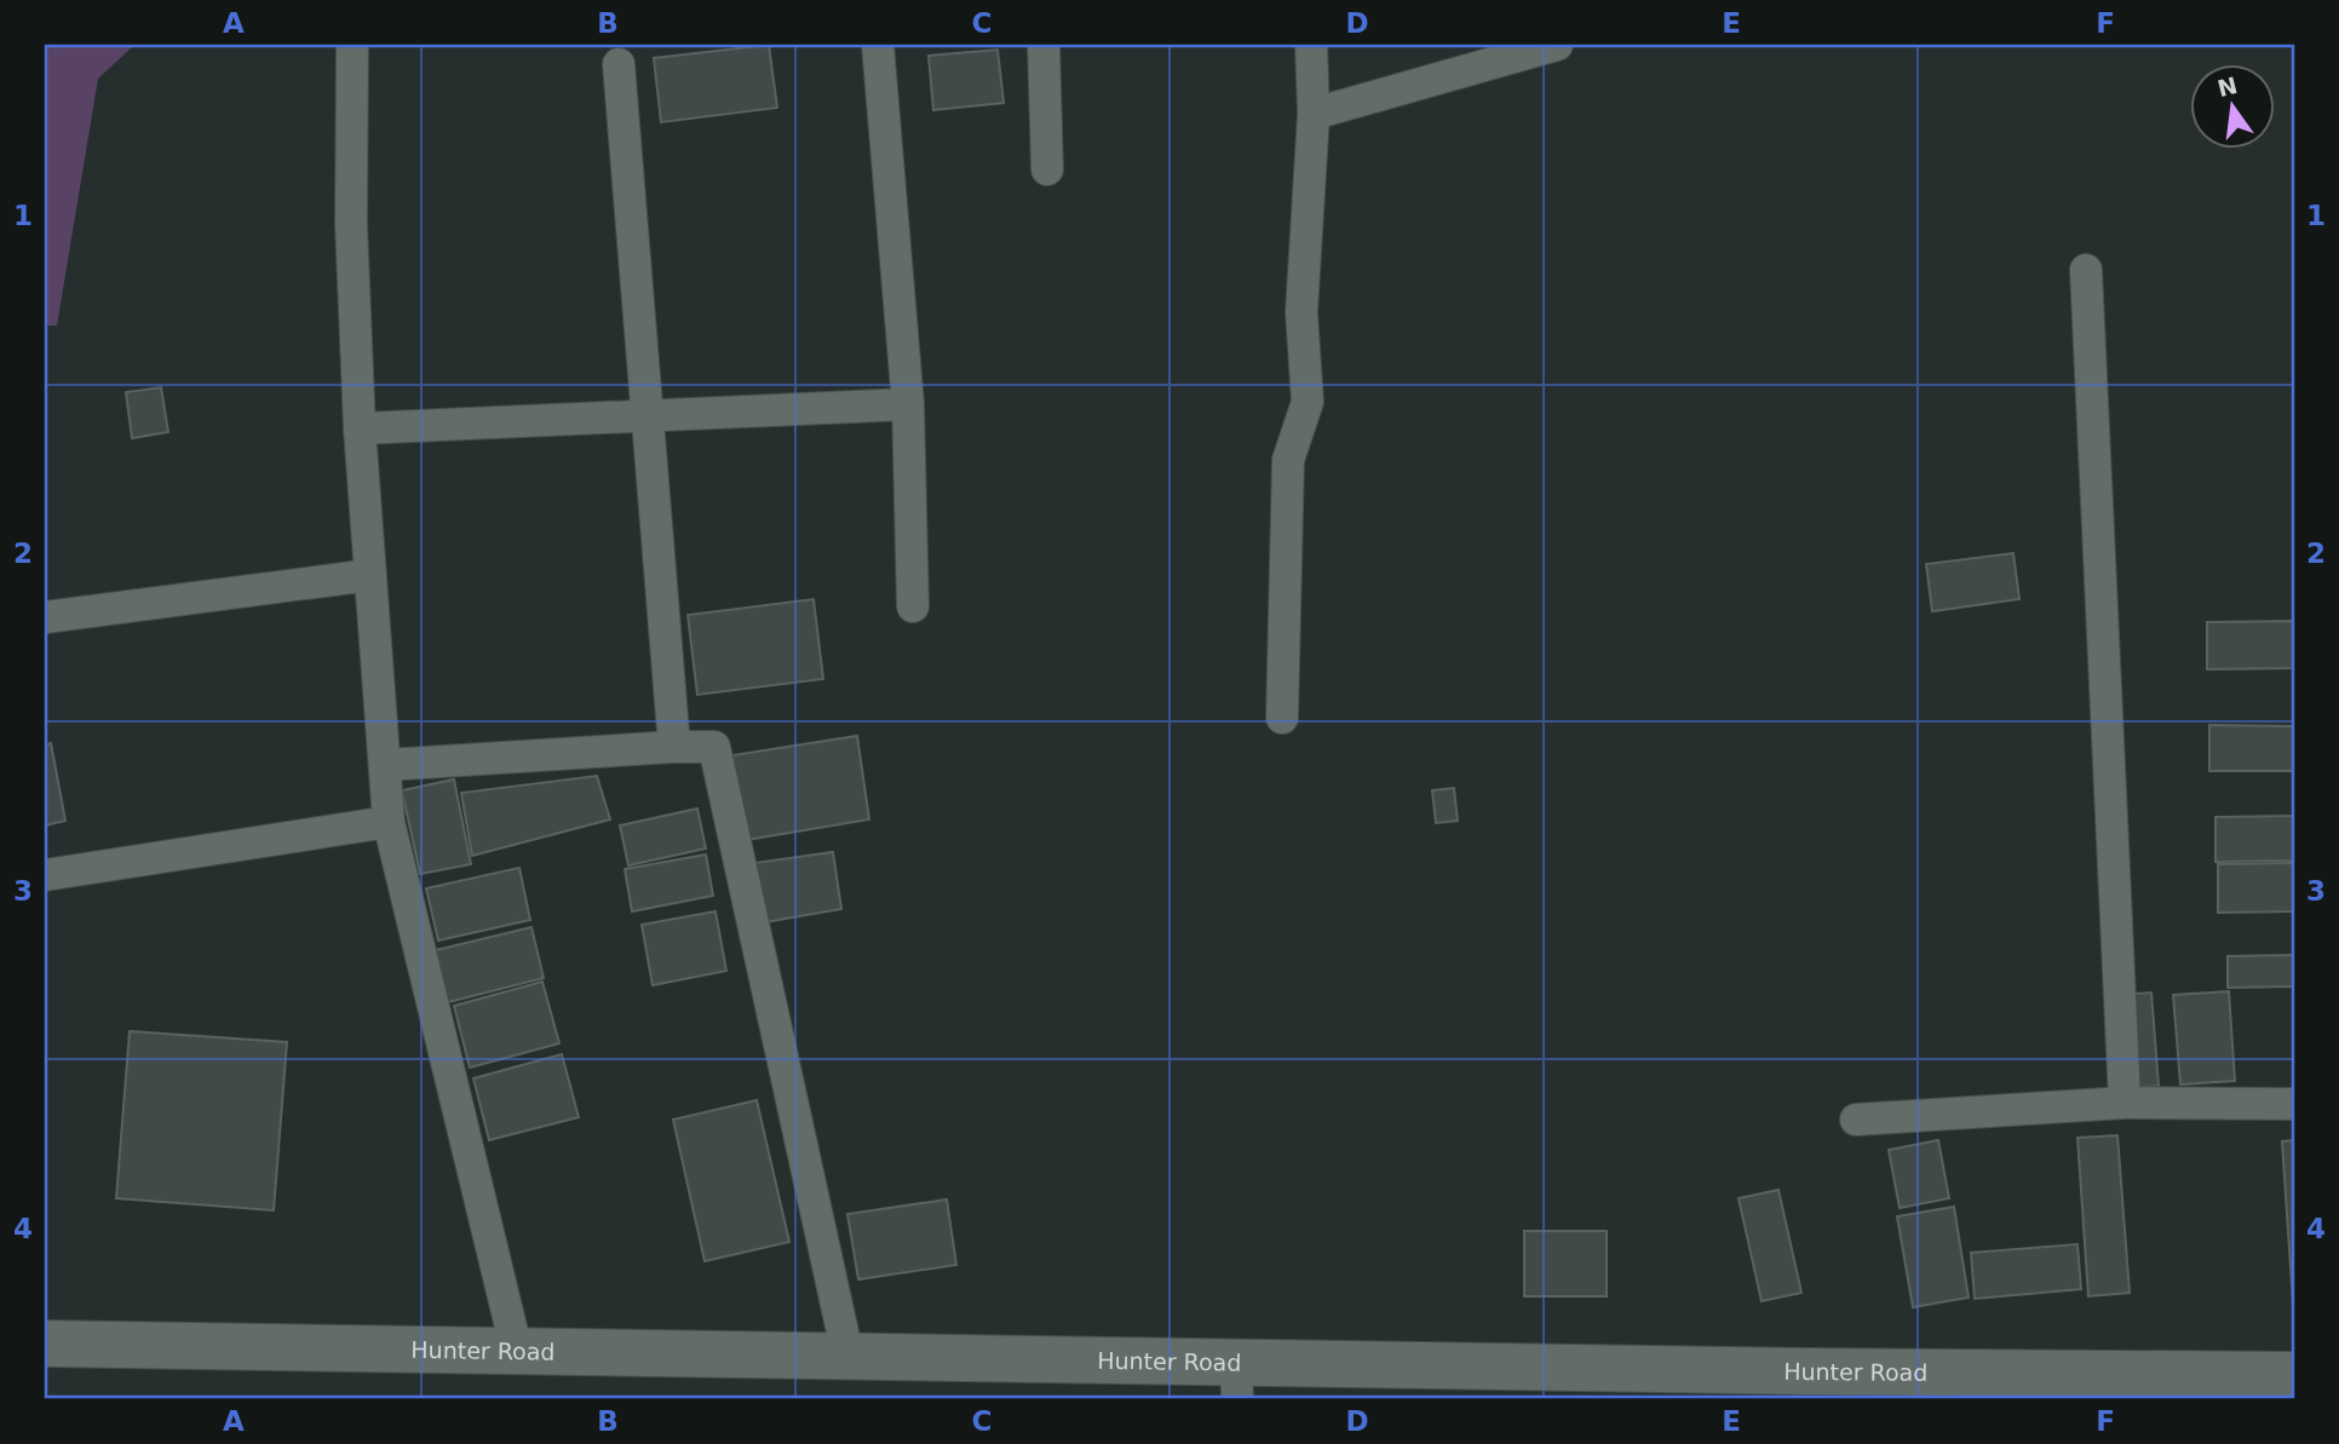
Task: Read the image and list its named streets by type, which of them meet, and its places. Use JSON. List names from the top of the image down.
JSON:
{
  "streets": {
    "street": ["Hunter Road"]
  },
  "north": "top",
  "grid": {
    "columns": [
      "A",
      "B",
      "C",
      "D",
      "E",
      "F"
    ],
    "rows": [
      "1",
      "2",
      "3",
      "4"
    ]
  }
}
